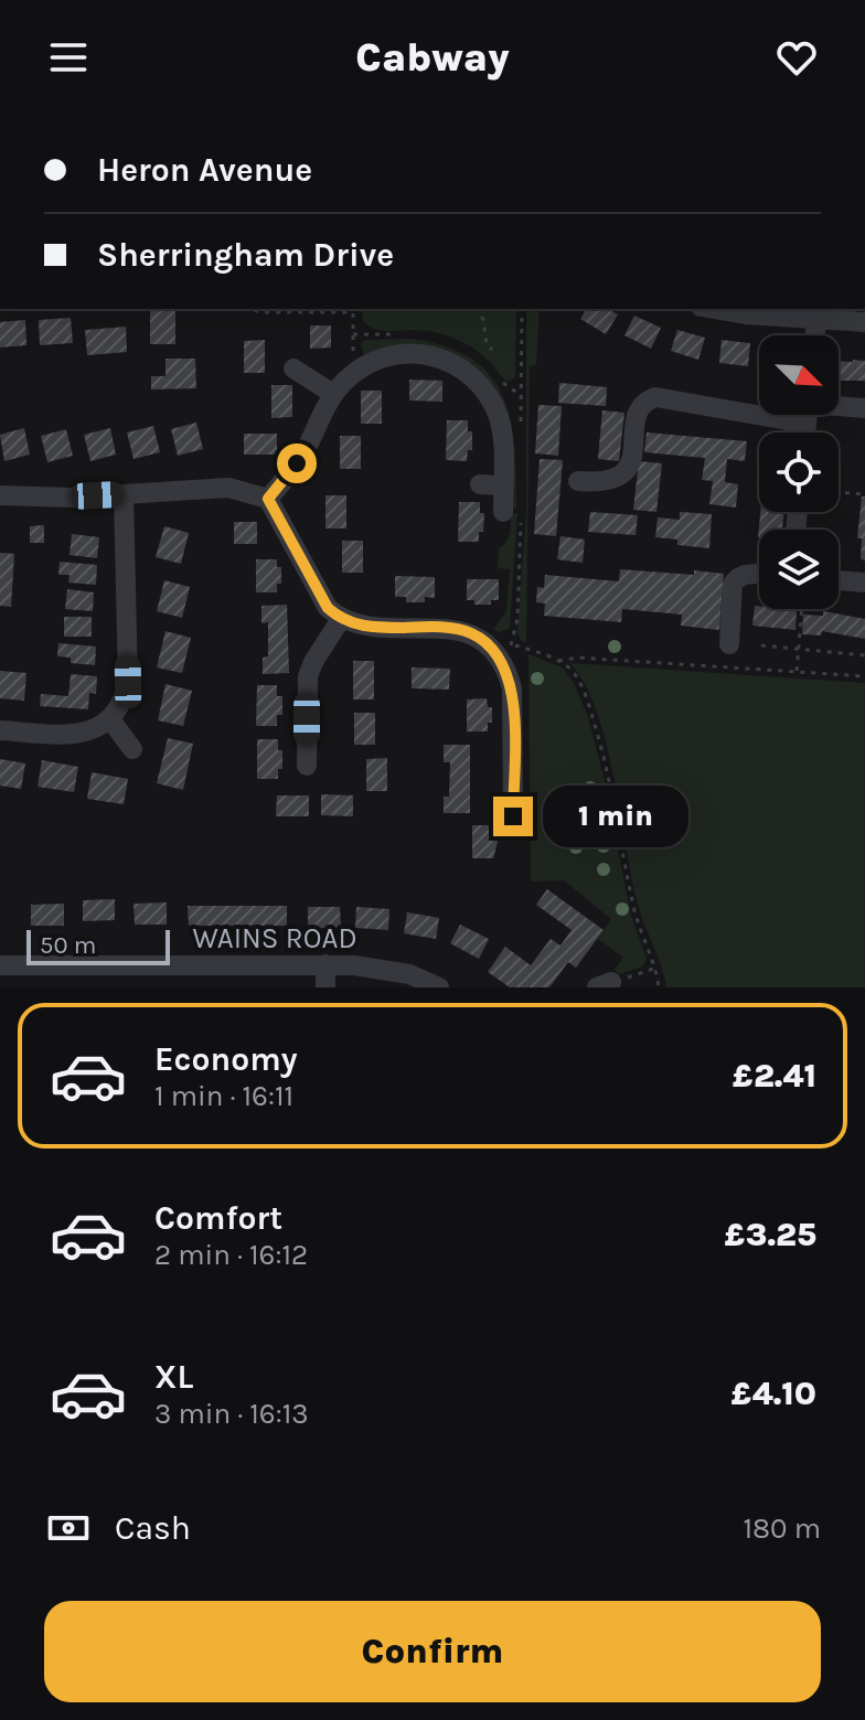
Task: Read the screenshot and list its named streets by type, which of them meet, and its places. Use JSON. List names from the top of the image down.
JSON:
{
  "streets": {
    "street": ["WAINS ROAD"]
  },
  "scale_bar": "50 m",
  "north": "bottom right",
  "page": {
    "header": "Cabway",
    "banner": ["Heron Avenue", "Sherringham Drive"],
    "bubble": "1 min",
    "scale": "50 m",
    "list": [
      {
        "name": "Economy",
        "note": "1 min · 16:11",
        "value": "£2.41"
      },
      {
        "name": "Comfort",
        "note": "2 min · 16:12",
        "value": "£3.25"
      },
      {
        "name": "XL",
        "note": "3 min · 16:13",
        "value": "£4.10"
      }
    ],
    "pay": ["Cash", "180 m"],
    "buttons": "Confirm"
  }
}
